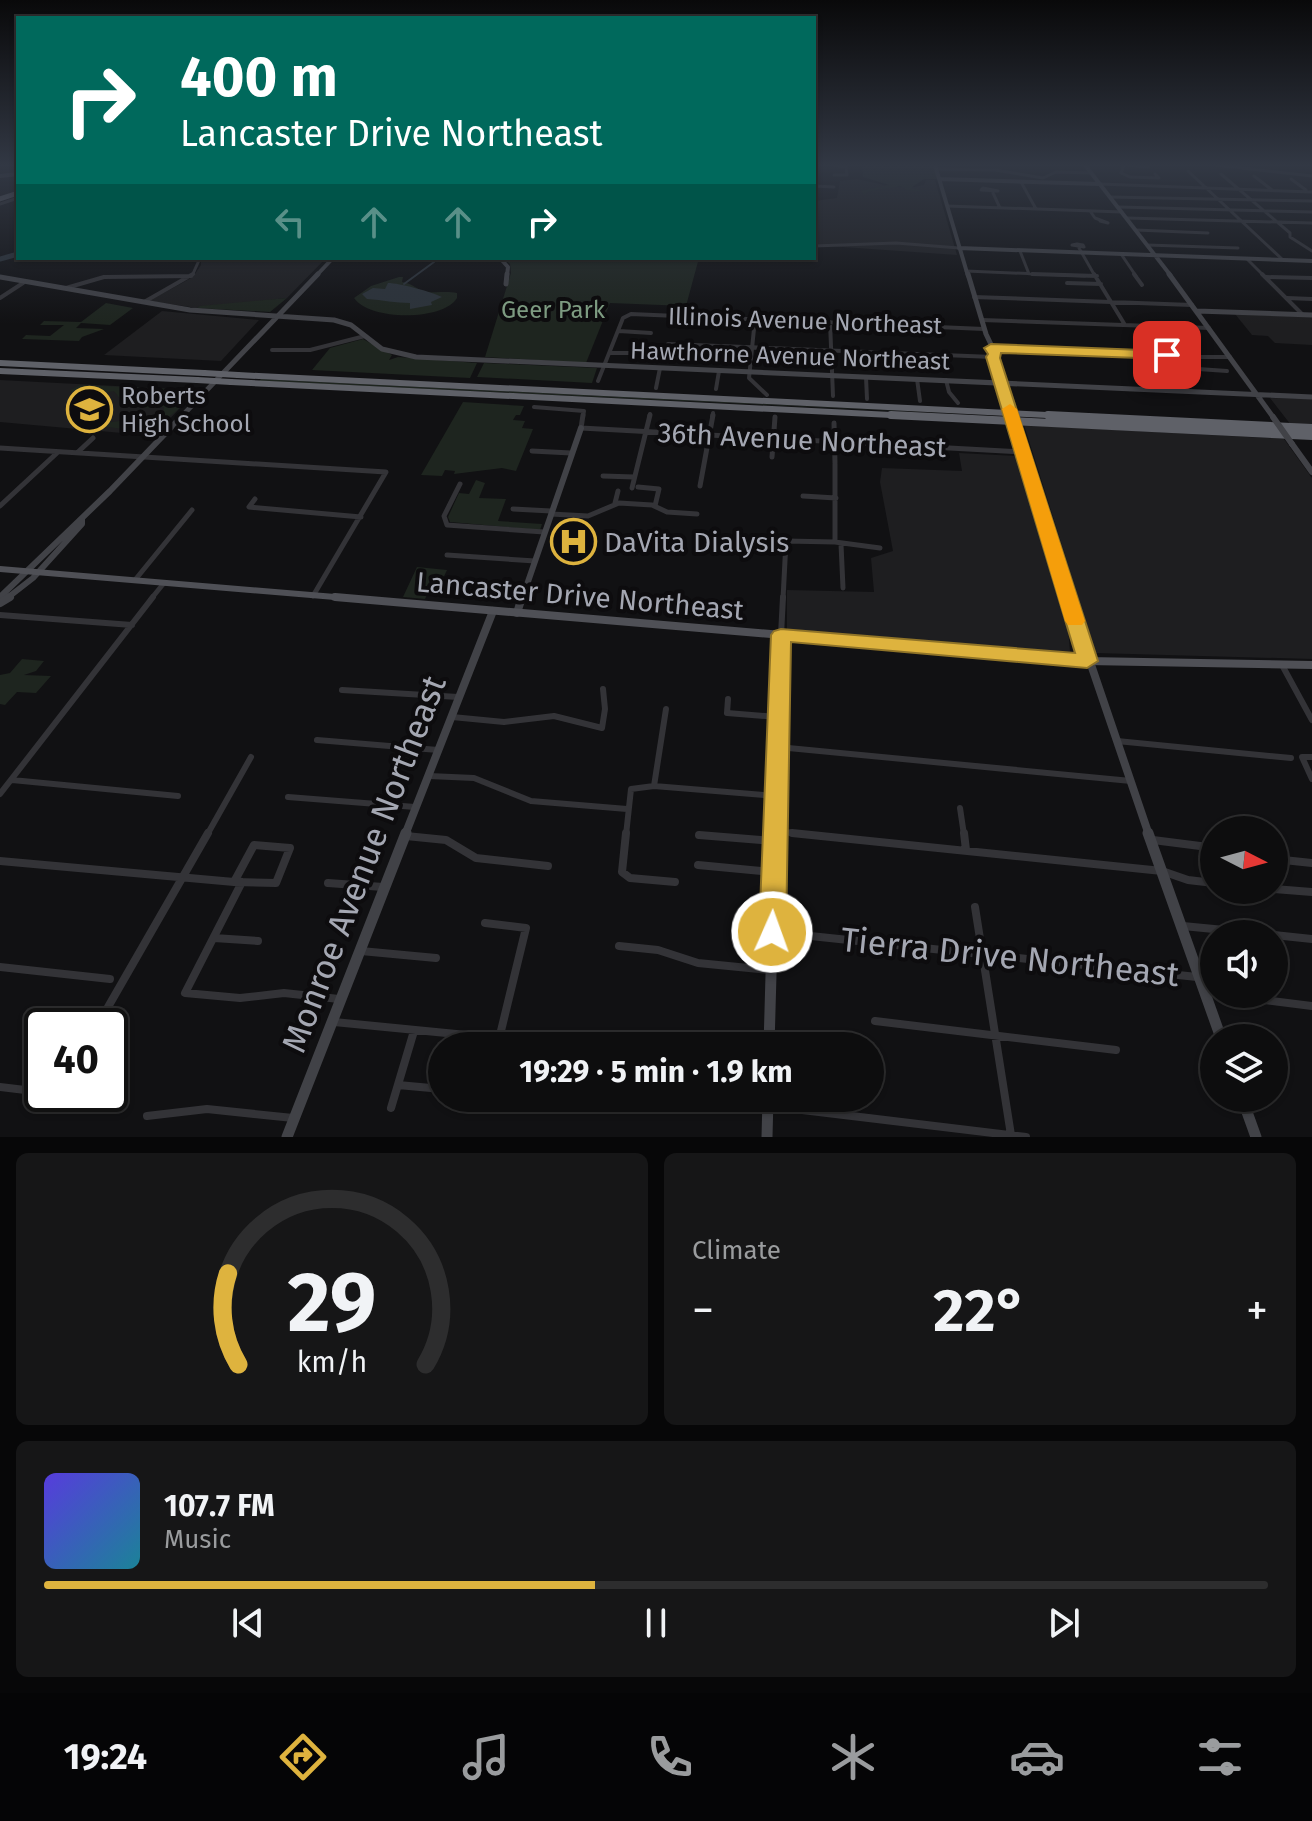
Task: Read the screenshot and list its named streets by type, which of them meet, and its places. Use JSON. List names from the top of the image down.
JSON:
{
  "streets": {
    "main road": ["Hawthorne Avenue Northeast", "Lancaster Drive Northeast", "Monroe Avenue Northeast"],
    "street": ["Illinois Avenue Northeast", "36th Avenue Northeast", "Tierra Drive Northeast"]
  },
  "crossings": [
    ["Lancaster Drive Northeast", "Monroe Avenue Northeast"]
  ],
  "parks": ["Geer Park"],
  "places": {
    "school or university": ["Roberts High School"],
    "hospital": ["DaVita Dialysis"]
  },
  "north": "right",
  "page": {
    "turn": ["400 m", "Lancaster Drive Northeast"],
    "limit": "40",
    "trip": "19:29 · 5 min · 1.9 km",
    "tile": "Climate",
    "heat": ["−", "22°", "+"],
    "song": ["107.7 FM", "Music"],
    "tabs": "19:24",
    "gauge": ["29", "km/h"]
  }
}
